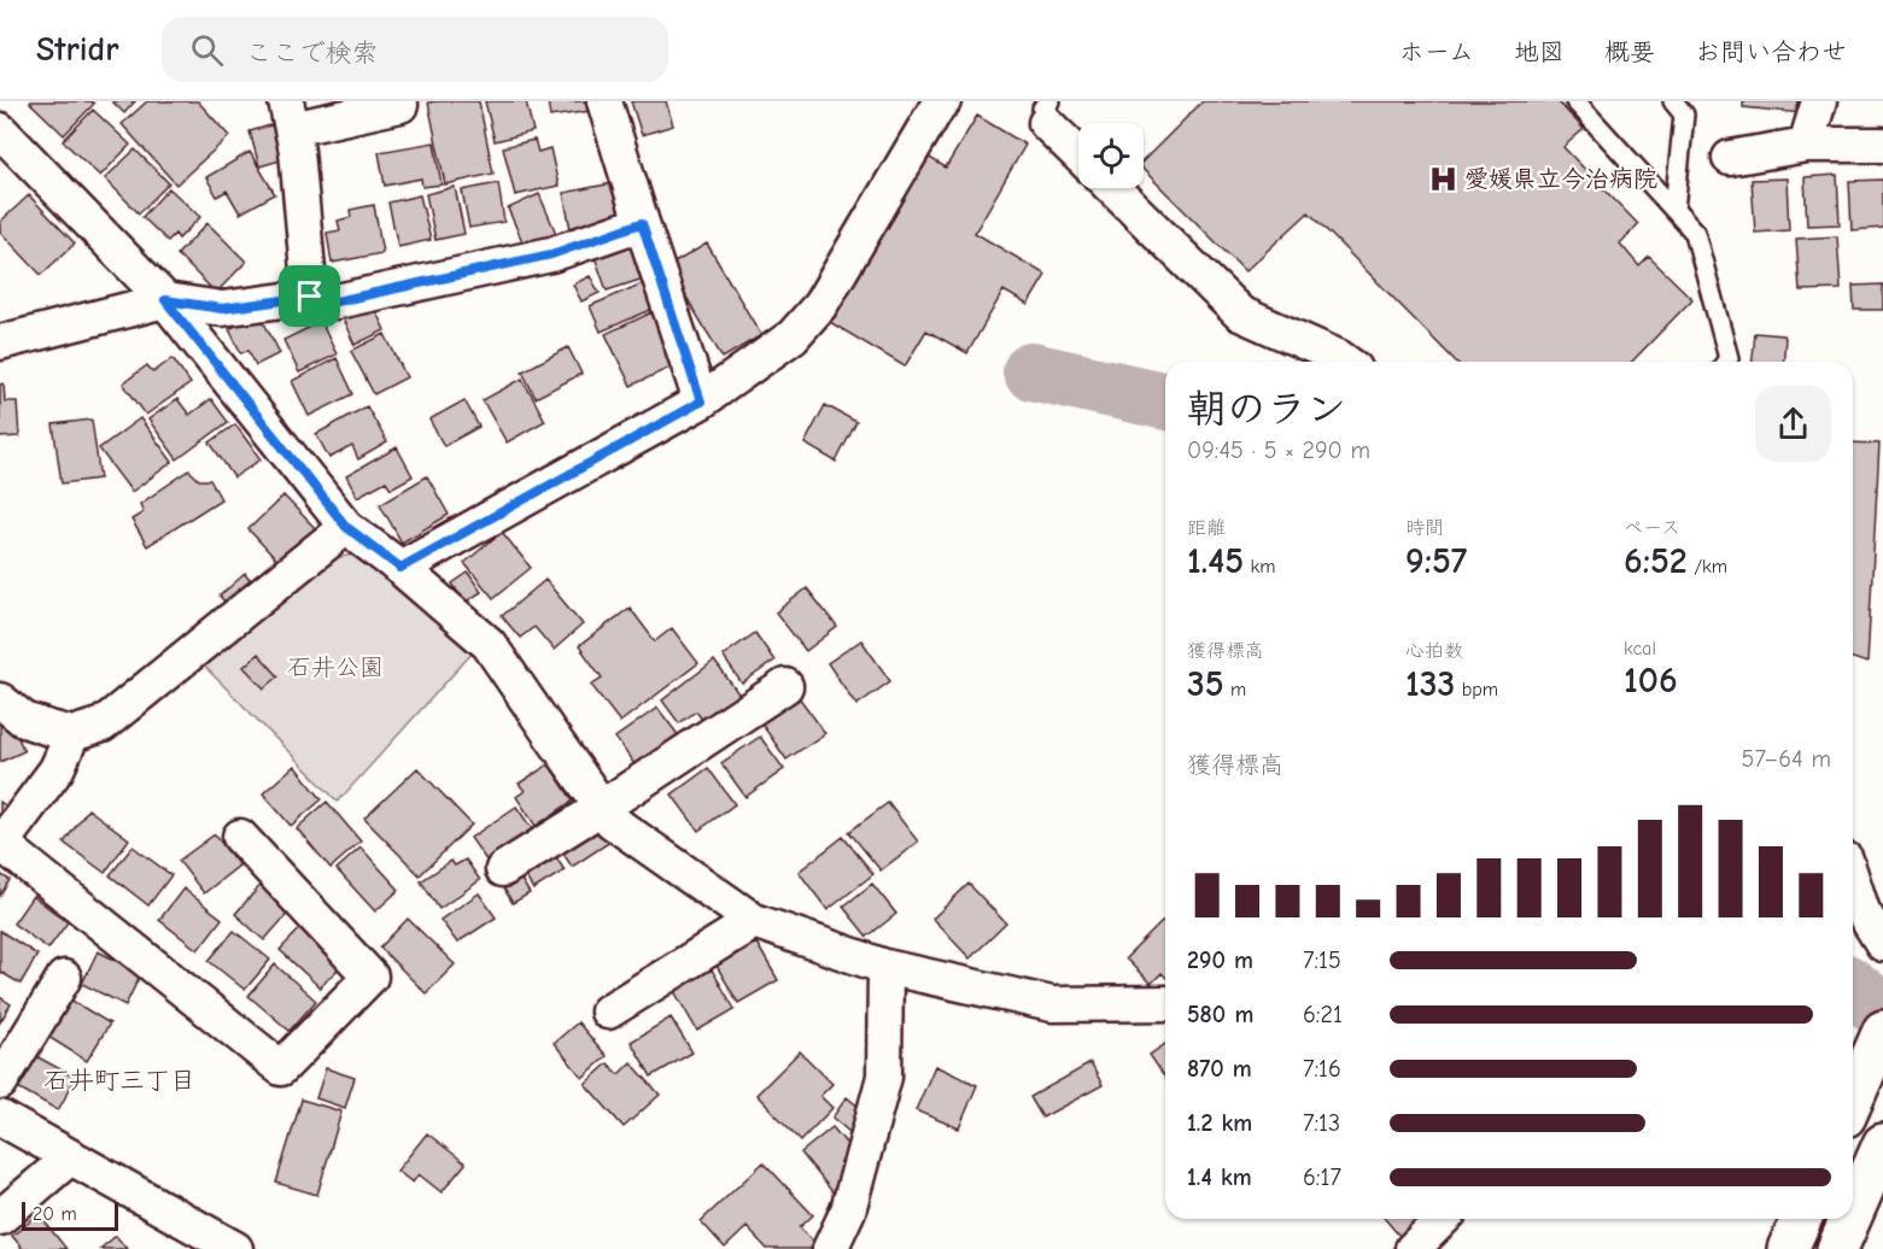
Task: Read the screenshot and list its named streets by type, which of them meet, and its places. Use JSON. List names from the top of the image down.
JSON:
{
  "districts": ["石井町三丁目"],
  "parks": ["石井公園"],
  "places": {
    "hospital": ["愛媛県立今治病院"]
  },
  "scale_bar": "20 m",
  "page": {
    "header": "Stridr",
    "search": "ここで検索",
    "nav": [
      "ホーム",
      "地図",
      "概要",
      "お問い合わせ"
    ],
    "heading": ["朝のラン", "09:45 · 5 × 290 m"],
    "stats": [
      ["距離", "1.45 km"],
      ["時間", "9:57"],
      ["ペース", "6:52 /km"],
      ["獲得標高", "35 m"],
      ["心拍数", "133 bpm"],
      ["kcal", "106"]
    ],
    "chart": ["獲得標高", "57–64 m"],
    "list": [
      {
        "name": "290 m",
        "note": "7:15"
      },
      {
        "name": "580 m",
        "note": "6:21"
      },
      {
        "name": "870 m",
        "note": "7:16"
      },
      {
        "name": "1.2 km",
        "note": "7:13"
      },
      {
        "name": "1.4 km",
        "note": "6:17"
      }
    ],
    "scale": "20 m"
  }
}
